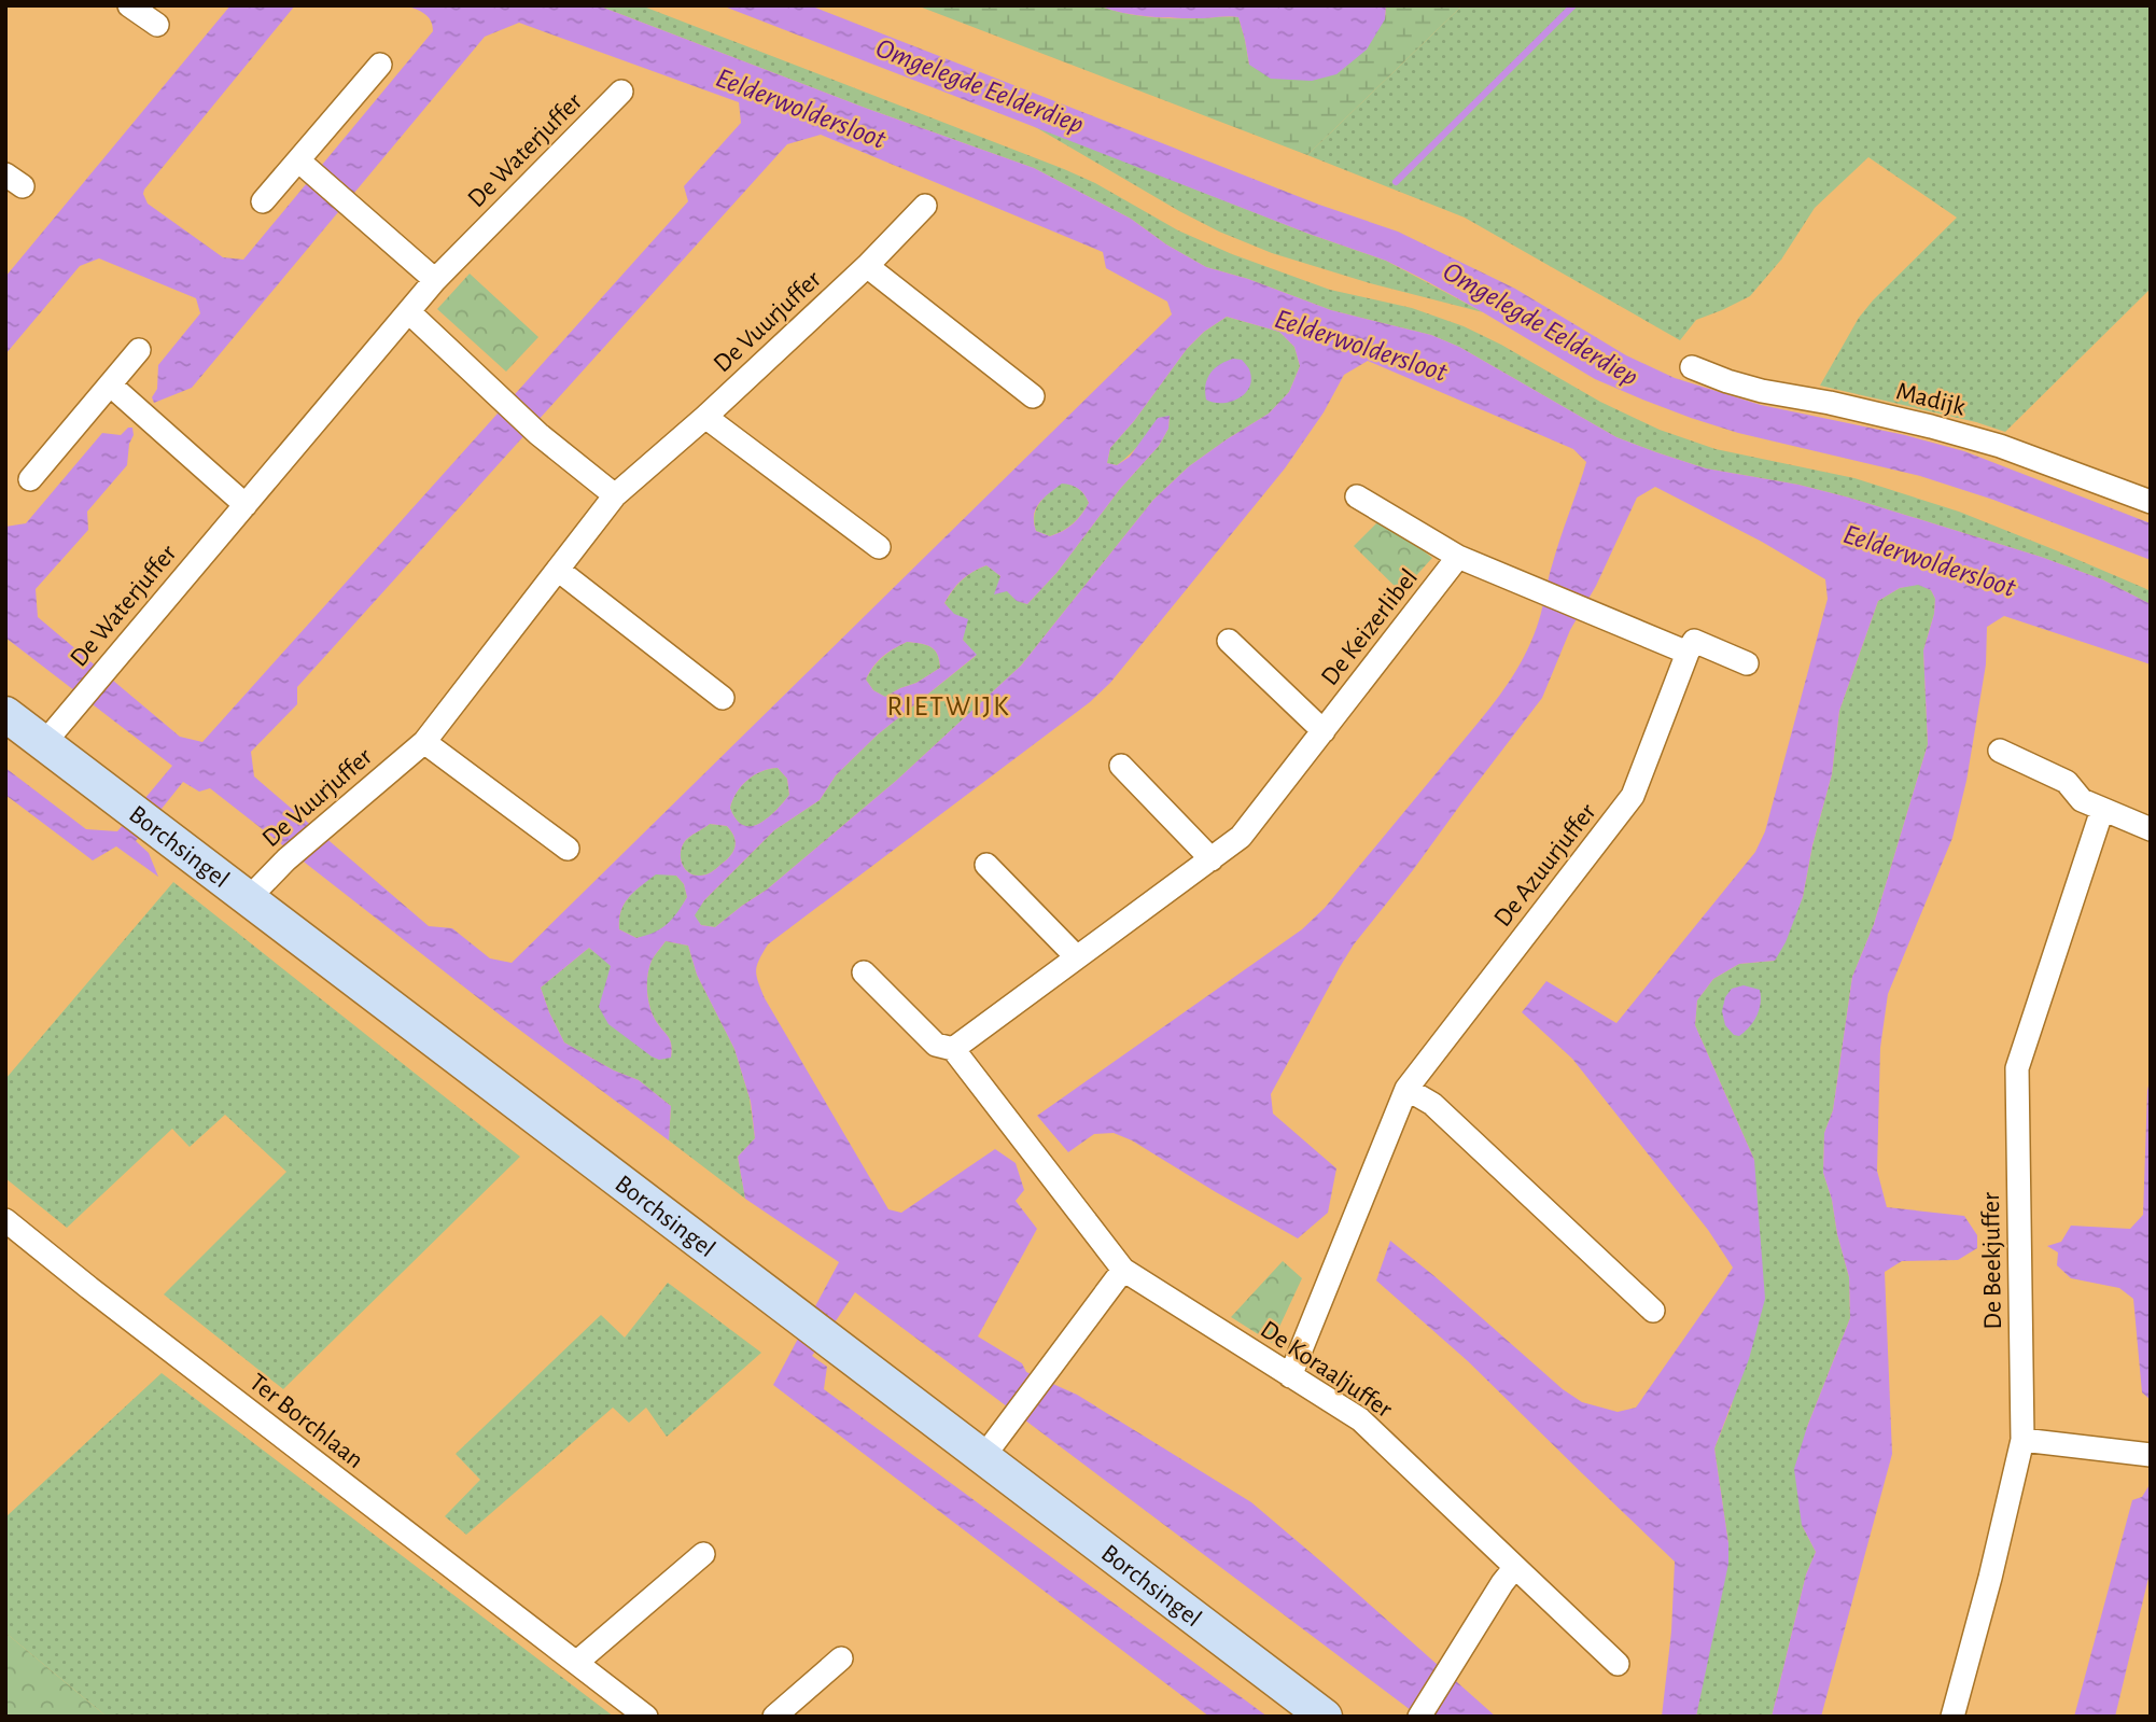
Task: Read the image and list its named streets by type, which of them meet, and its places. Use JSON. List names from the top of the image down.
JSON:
{
  "streets": {
    "main road": ["Borchsingel"],
    "street": [
      "De Waterjuffer",
      "De Vuurjuffer",
      "Madijk",
      "De Keizerlibel",
      "De Azuurjuffer",
      "De Beekjuffer",
      "De Koraaljuffer",
      "Ter Borchlaan"
    ]
  },
  "crossings": [
    ["De Waterjuffer", "Borchsingel"],
    ["De Vuurjuffer", "Borchsingel"],
    ["De Keizerlibel", "De Azuurjuffer"],
    ["De Keizerlibel", "De Koraaljuffer"],
    ["De Azuurjuffer", "De Koraaljuffer"]
  ],
  "districts": ["RIETWIJK"],
  "water": ["Omgelegde Eelderdiep", "Eelderwoldersloot"]
}
